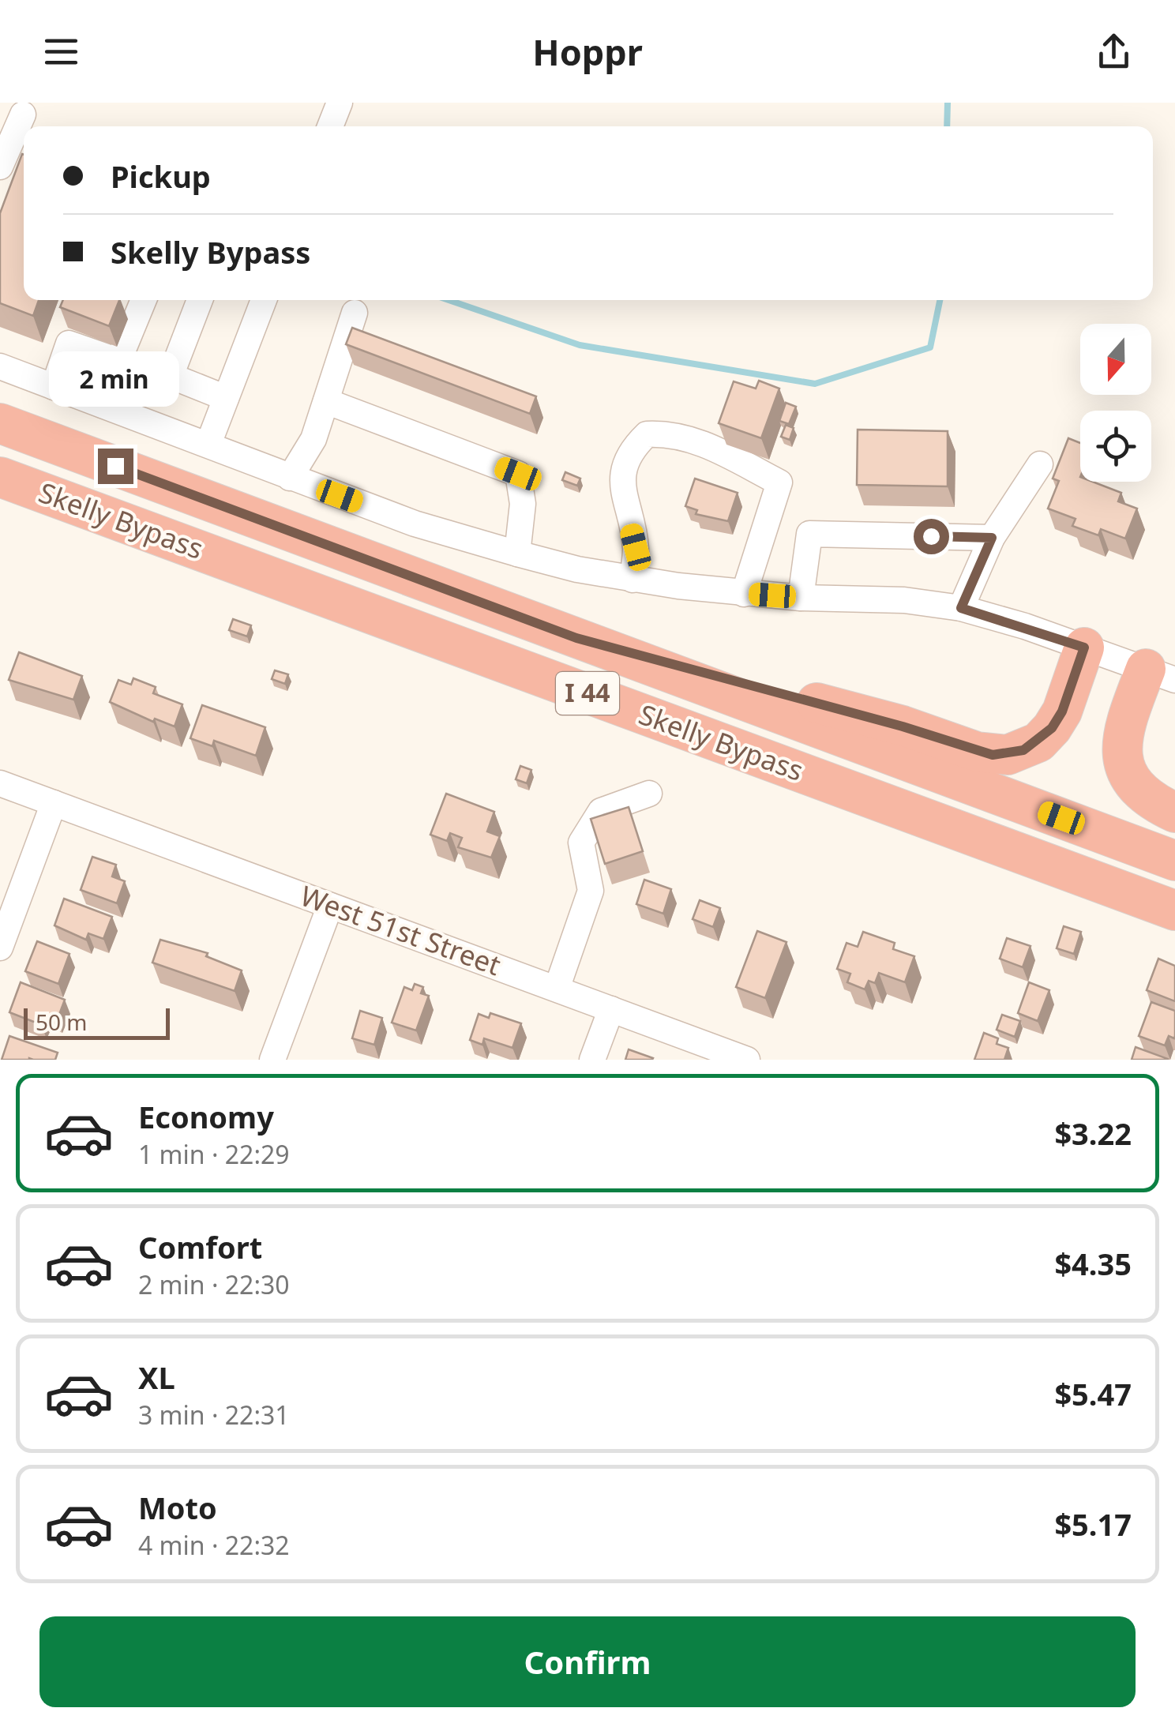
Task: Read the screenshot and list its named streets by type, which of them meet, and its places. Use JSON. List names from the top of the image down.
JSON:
{
  "streets": {
    "highway": ["Skelly Bypass", "I 44"],
    "street": ["West 51st Street"]
  },
  "scale_bar": "50 m",
  "north": "bottom",
  "page": {
    "header": "Hoppr",
    "banner": ["Pickup", "Skelly Bypass"],
    "bubble": "2 min",
    "scale": "50 m",
    "list": [
      {
        "name": "Economy",
        "note": "1 min · 22:29",
        "value": "$3.22"
      },
      {
        "name": "Comfort",
        "note": "2 min · 22:30",
        "value": "$4.35"
      },
      {
        "name": "XL",
        "note": "3 min · 22:31",
        "value": "$5.47"
      },
      {
        "name": "Moto",
        "note": "4 min · 22:32",
        "value": "$5.17"
      }
    ],
    "buttons": "Confirm"
  }
}
